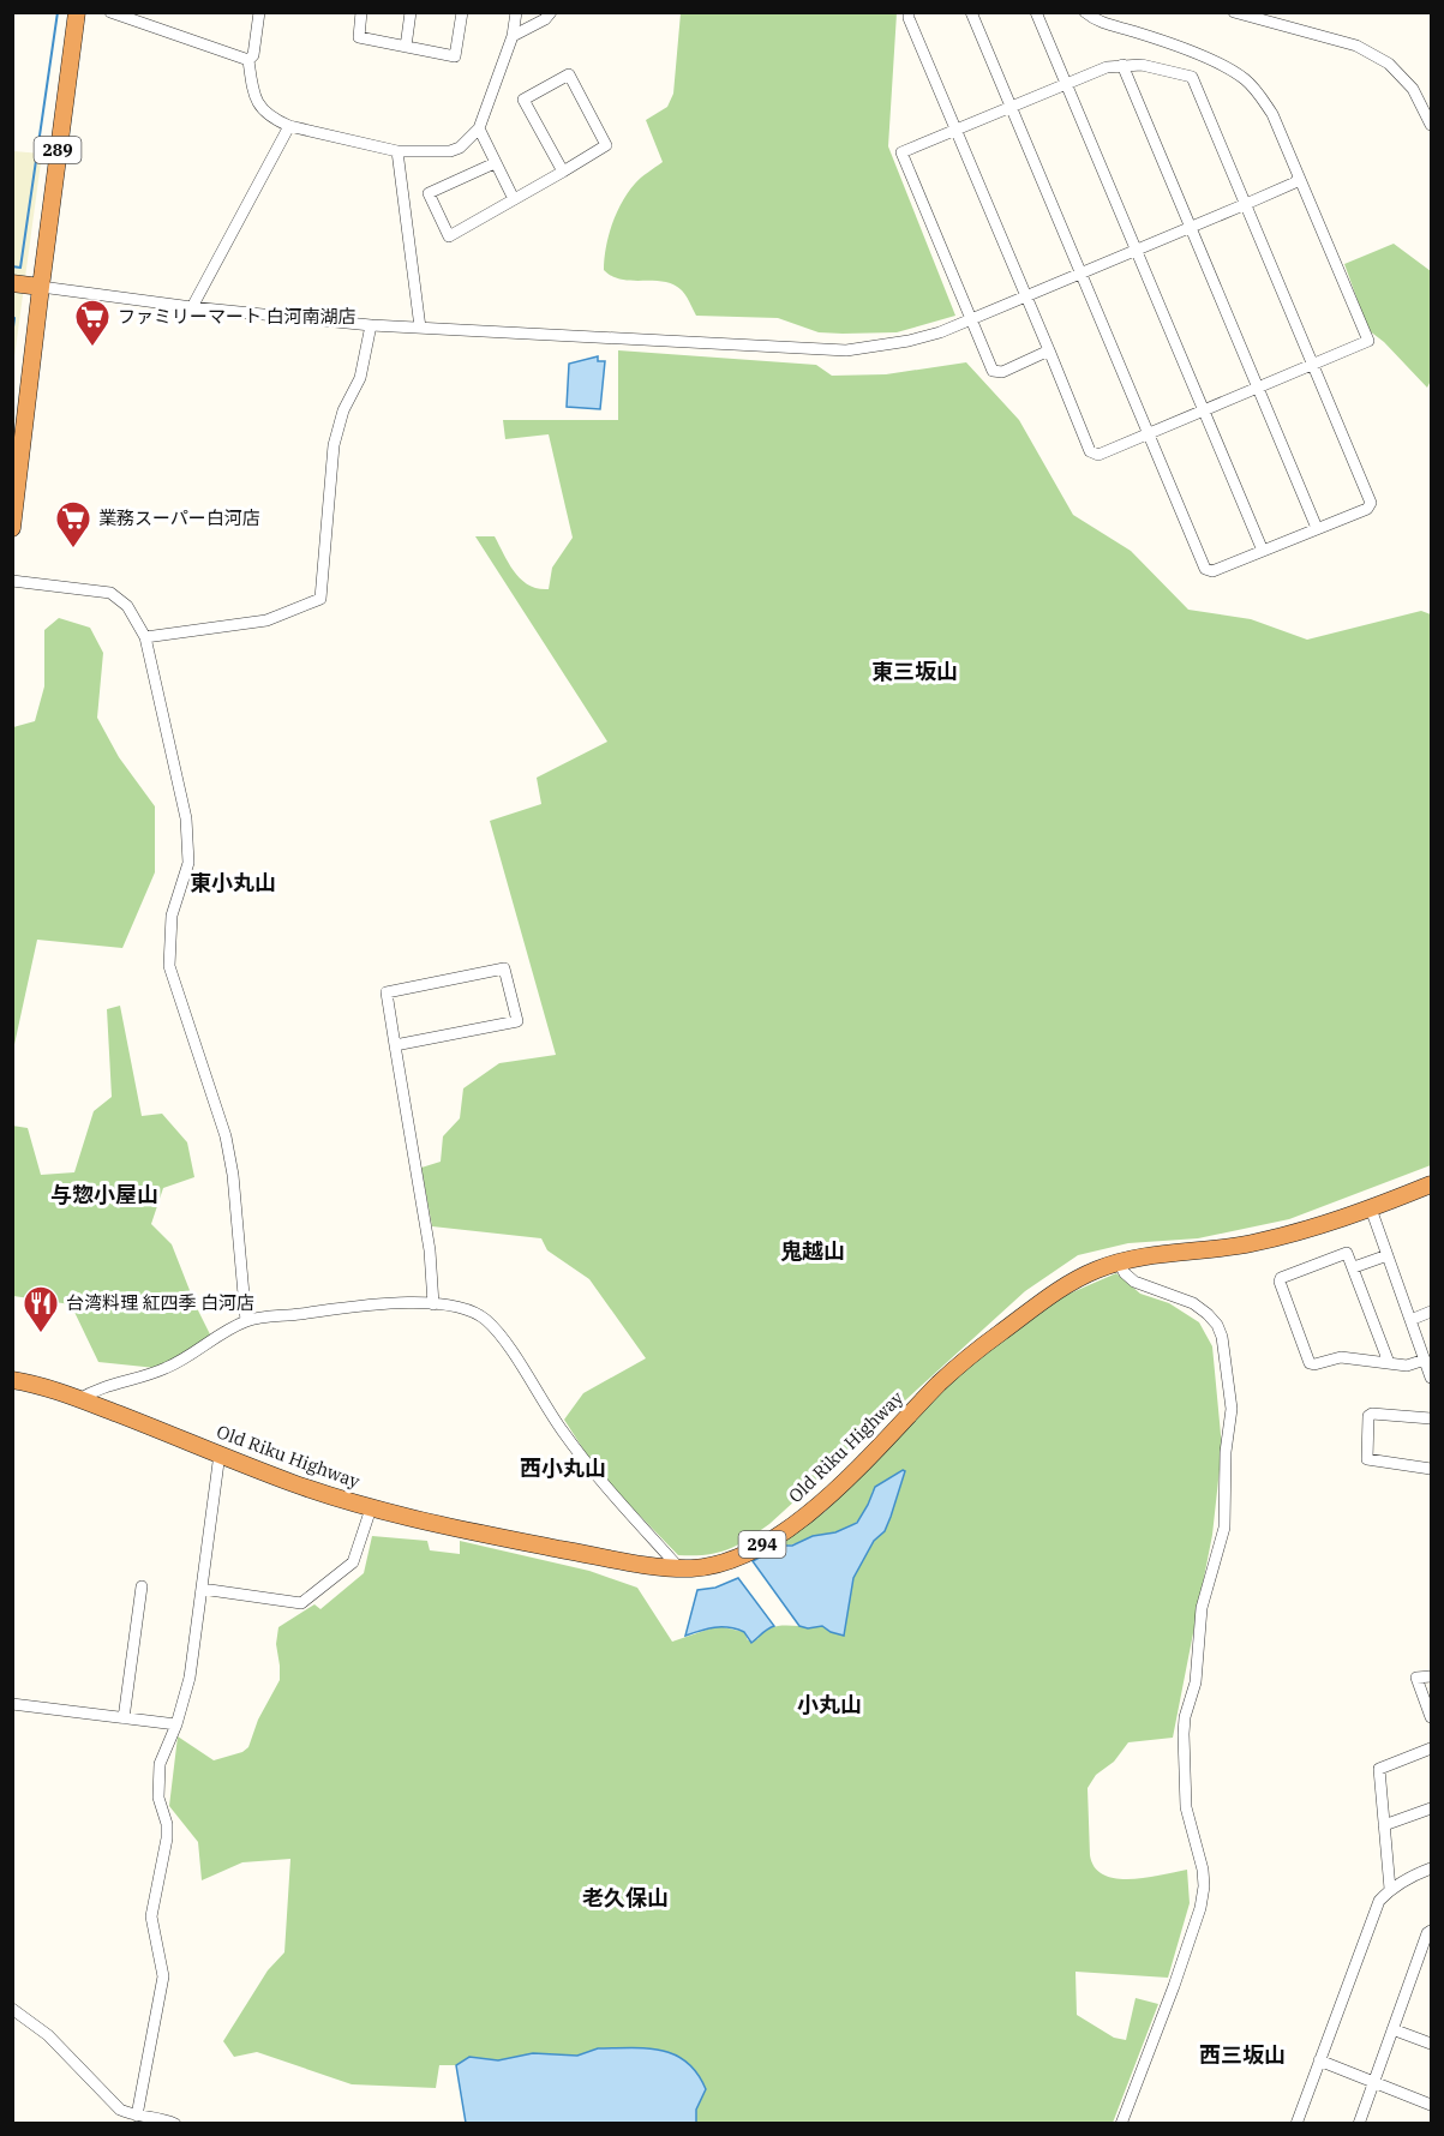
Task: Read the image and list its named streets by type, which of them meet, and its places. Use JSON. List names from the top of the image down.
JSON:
{
  "streets": {
    "highway": ["289", "Old Riku Highway", "294"]
  },
  "districts": [
    "東三坂山",
    "東小丸山",
    "与惣小屋山",
    "鬼越山",
    "西小丸山",
    "小丸山",
    "老久保山",
    "西三坂山"
  ],
  "places": {
    "supermarket": ["ファミリーマート 白河南湖店", "業務スーパー白河店"],
    "restaurant": ["台湾料理 紅四季 白河店"]
  }
}
